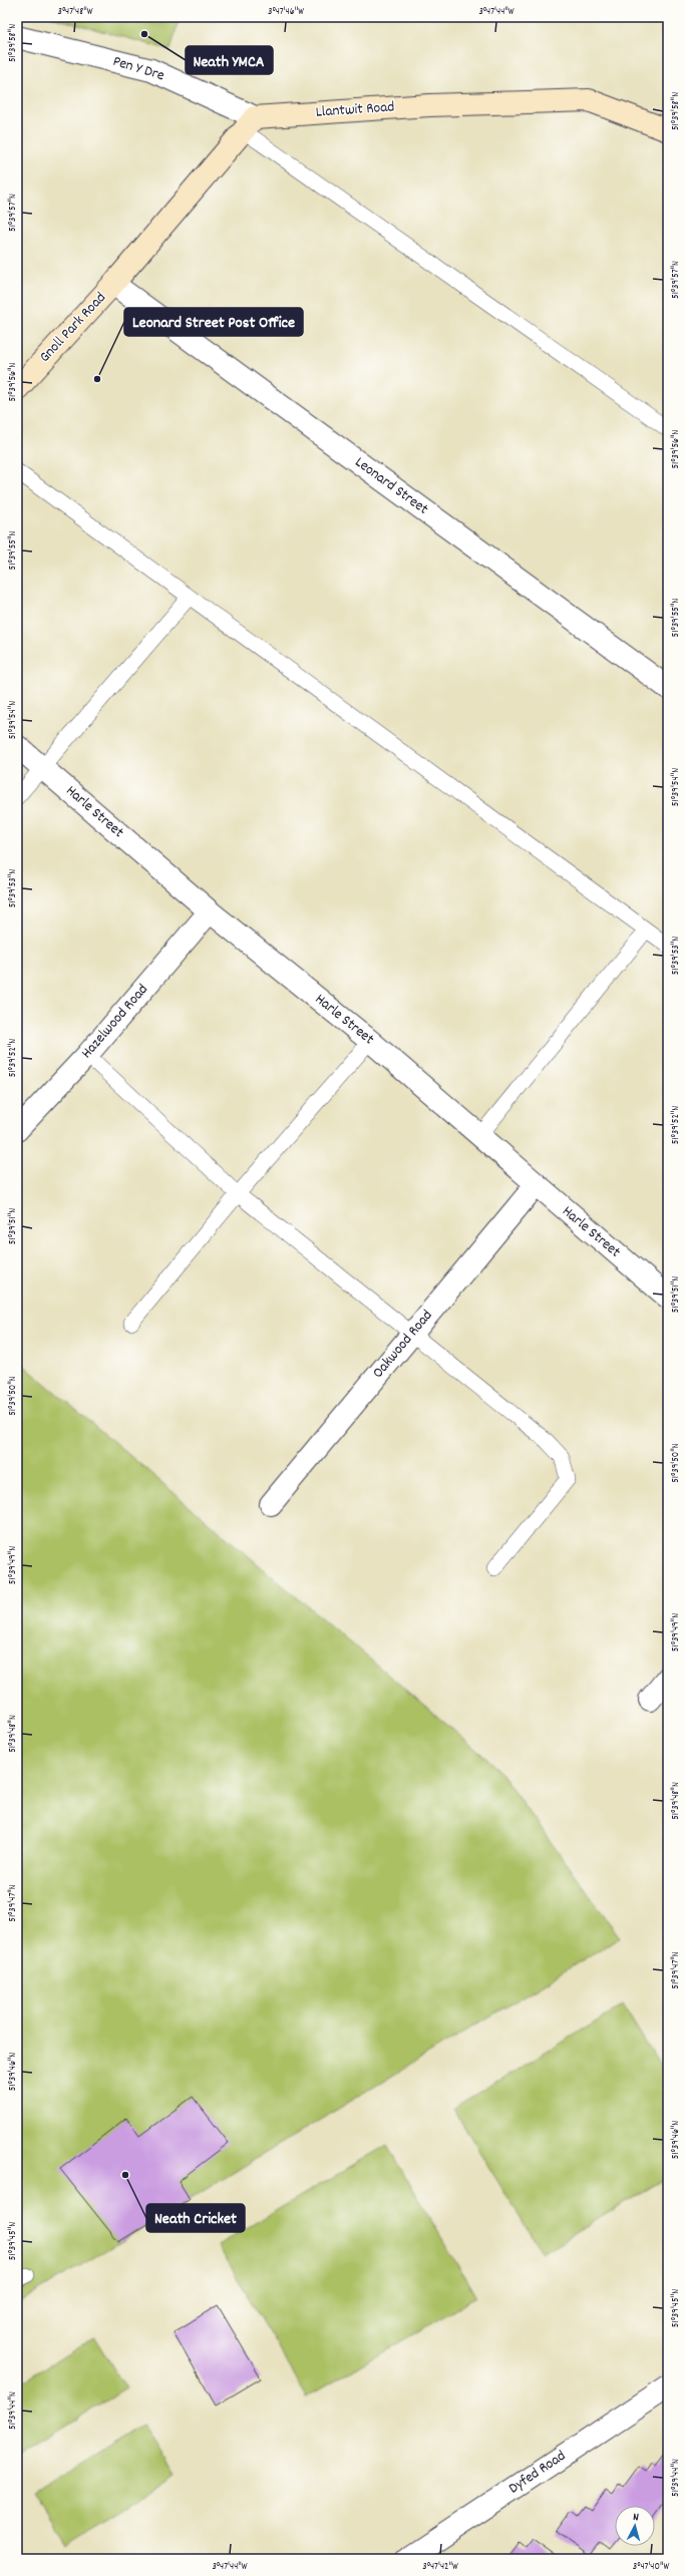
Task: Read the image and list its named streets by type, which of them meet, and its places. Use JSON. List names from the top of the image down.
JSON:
{
  "streets": {
    "main road": ["Llantwit Road", "Gnoll Park Road"],
    "street": [
      "Pen Y Dre",
      "Leonard Street",
      "Harle Street",
      "Hazelwood Road",
      "Oakwood Road",
      "Dyfed Road"
    ]
  },
  "crossings": [
    ["Pen Y Dre", "Llantwit Road"],
    ["Gnoll Park Road", "Leonard Street"],
    ["Harle Street", "Hazelwood Road"],
    ["Harle Street", "Oakwood Road"]
  ],
  "places": ["Neath YMCA", "Leonard Street Post Office", "Neath Cricket"],
  "north": "top",
  "coordinates": [
    "3°47'48\"W",
    "3°47'46\"W",
    "3°47'44\"W",
    "51°39'58\"N",
    "51°39'57\"N",
    "51°39'56\"N",
    "51°39'55\"N",
    "51°39'54\"N",
    "51°39'53\"N",
    "51°39'52\"N",
    "51°39'51\"N",
    "51°39'50\"N",
    "51°39'49\"N",
    "51°39'48\"N",
    "51°39'47\"N",
    "51°39'46\"N",
    "51°39'45\"N",
    "51°39'44\"N",
    "3°47'42\"W",
    "3°47'40\"W"
  ]
}
